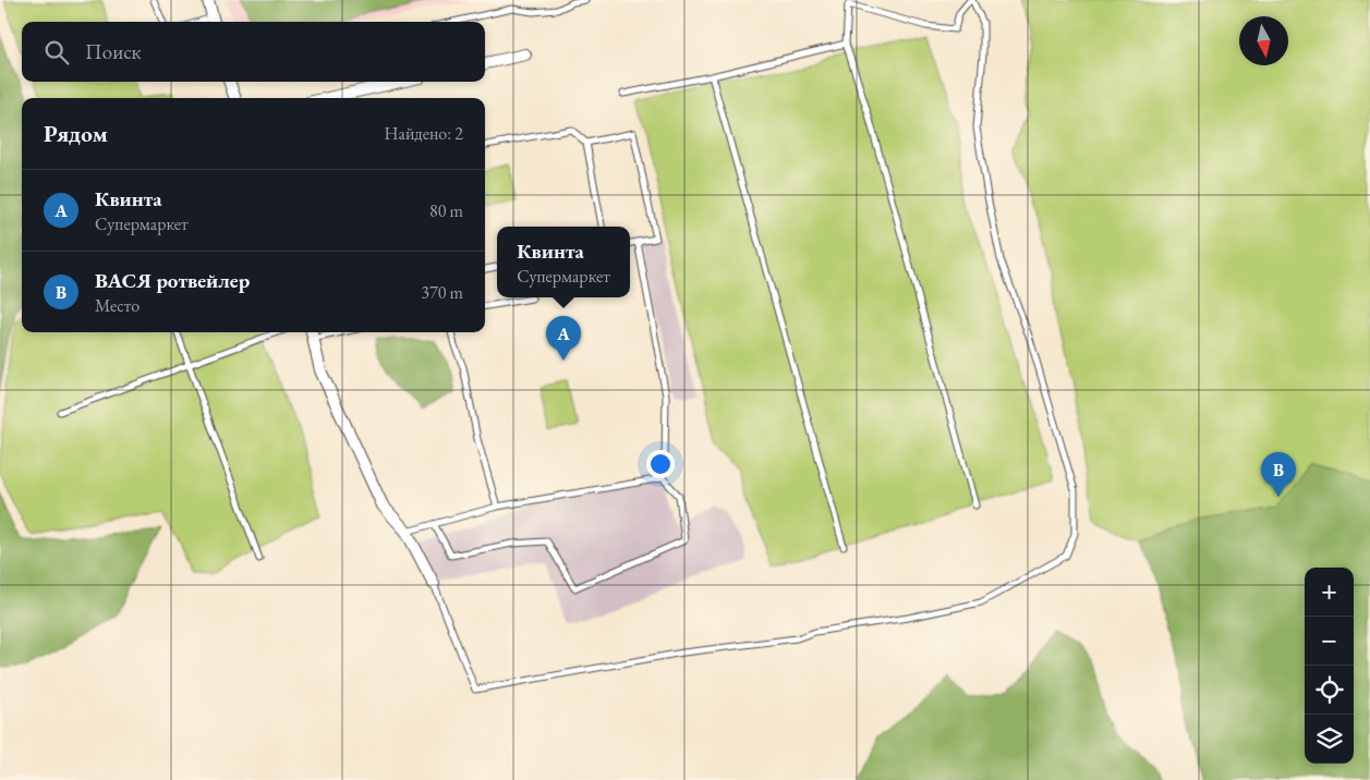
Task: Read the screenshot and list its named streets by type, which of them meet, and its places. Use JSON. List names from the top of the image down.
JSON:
{
  "north": "bottom",
  "page": {
    "search": "Поиск",
    "heading": ["Рядом", "Найдено: 2"],
    "list": [
      {
        "mark": "A",
        "name": "Квинта",
        "note": "Супермаркет",
        "value": "80 m"
      },
      {
        "mark": "B",
        "name": "ВАСЯ ротвейлер",
        "note": "Место",
        "value": "370 m"
      }
    ],
    "popup": ["Квинта", "Супермаркет"],
    "pins": ["A", "B"],
    "map_buttons": ["+", "−"]
  }
}
